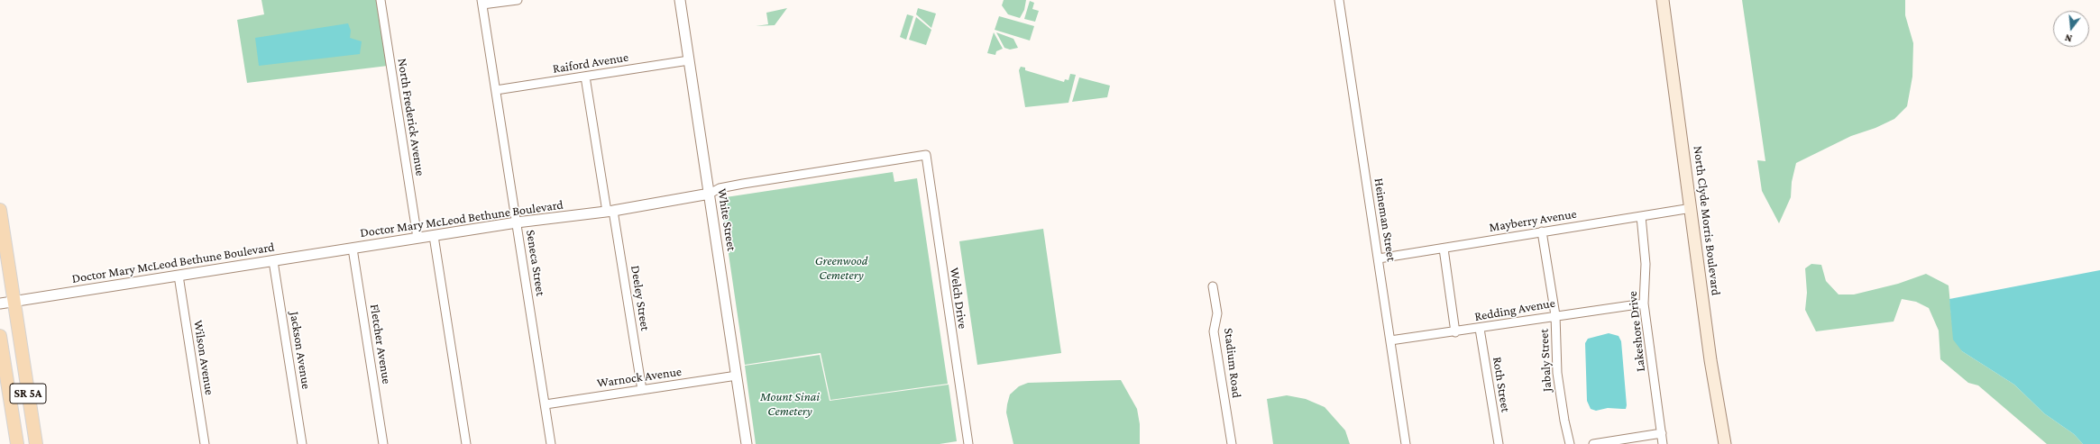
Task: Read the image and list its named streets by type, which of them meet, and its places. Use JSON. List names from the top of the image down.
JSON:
{
  "streets": {
    "main road": ["North Clyde Morris Boulevard", "SR 5A"],
    "street": [
      "Raiford Avenue",
      "North Frederick Avenue",
      "Doctor Mary McLeod Bethune Boulevard",
      "White Street",
      "Heineman Street",
      "Mayberry Avenue",
      "Seneca Street",
      "Deeley Street",
      "Welch Drive",
      "Redding Avenue",
      "Lakeshore Drive",
      "Fletcher Avenue",
      "Jackson Avenue",
      "Wilson Avenue",
      "Jabaly Street",
      "Stadium Road",
      "Warnock Avenue",
      "Roth Street"
    ]
  },
  "crossings": [
    ["Raiford Avenue", "White Street"],
    ["Raiford Avenue", "Seneca Street"],
    ["Raiford Avenue", "Deeley Street"],
    ["North Frederick Avenue", "Doctor Mary McLeod Bethune Boulevard"],
    ["Doctor Mary McLeod Bethune Boulevard", "White Street"],
    ["Doctor Mary McLeod Bethune Boulevard", "Seneca Street"],
    ["Doctor Mary McLeod Bethune Boulevard", "Deeley Street"],
    ["Doctor Mary McLeod Bethune Boulevard", "Welch Drive"],
    ["Doctor Mary McLeod Bethune Boulevard", "Fletcher Avenue"],
    ["Doctor Mary McLeod Bethune Boulevard", "Jackson Avenue"],
    ["Doctor Mary McLeod Bethune Boulevard", "Wilson Avenue"],
    ["Doctor Mary McLeod Bethune Boulevard", "SR 5A"],
    ["White Street", "Warnock Avenue"],
    ["Heineman Street", "Mayberry Avenue"],
    ["Heineman Street", "Redding Avenue"],
    ["Mayberry Avenue", "North Clyde Morris Boulevard"],
    ["Mayberry Avenue", "Lakeshore Drive"],
    ["Mayberry Avenue", "Jabaly Street"],
    ["Seneca Street", "Warnock Avenue"],
    ["Deeley Street", "Warnock Avenue"],
    ["Redding Avenue", "Lakeshore Drive"],
    ["Redding Avenue", "Jabaly Street"],
    ["Redding Avenue", "Roth Street"]
  ],
  "parks": ["Greenwood Cemetery", "Mount Sinai Cemetery"],
  "north": "bottom"
}
